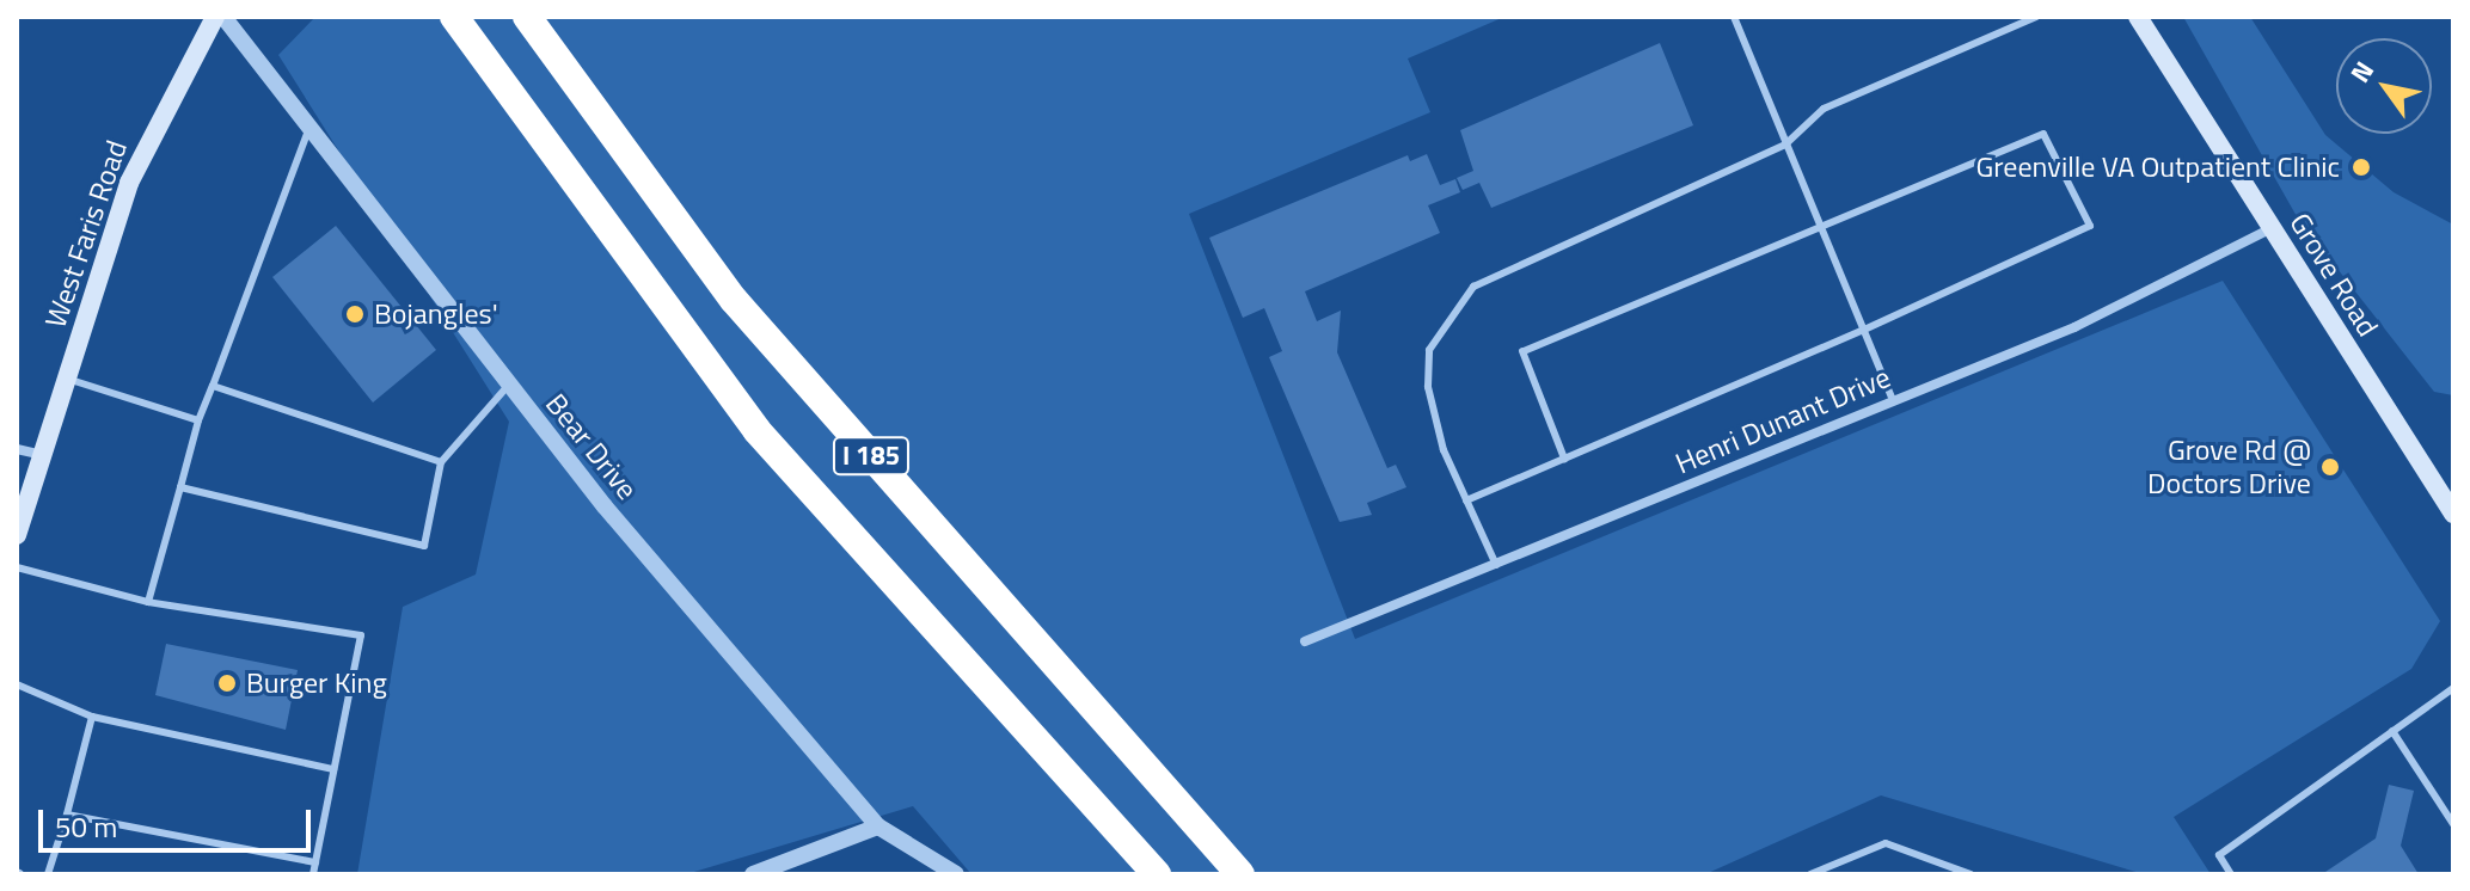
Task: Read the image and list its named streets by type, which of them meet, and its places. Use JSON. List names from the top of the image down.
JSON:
{
  "streets": {
    "highway": ["I 185"],
    "main road": ["West Faris Road", "Grove Road"],
    "street": ["Henri Dunant Drive", "Bear Drive"]
  },
  "crossings": [
    ["Grove Road", "Henri Dunant Drive"]
  ],
  "places": [
    "Greenville VA Outpatient Clinic",
    "Bojangles'",
    "Grove Rd @ Doctors Drive",
    "Burger King"
  ],
  "scale_bar": "50 m",
  "north": "top left"
}
